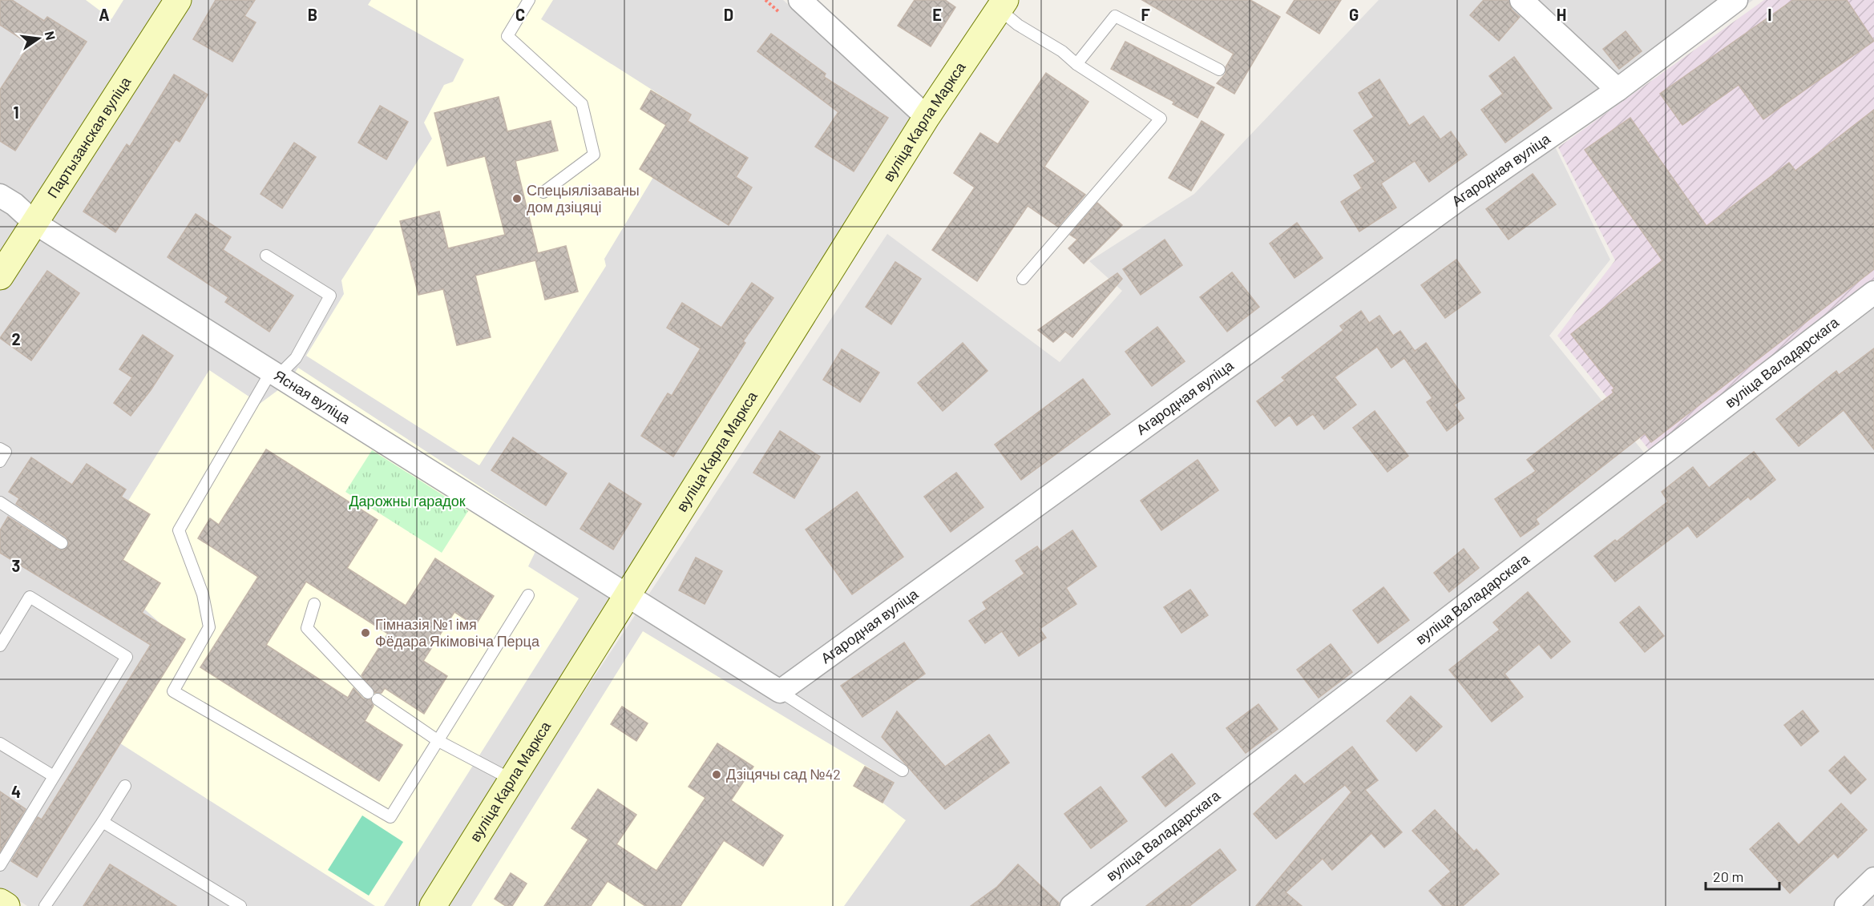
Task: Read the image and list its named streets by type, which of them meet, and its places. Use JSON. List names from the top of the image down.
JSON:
{
  "streets": {
    "main road": ["вуліца Карла Маркса", "Партызанская вуліца"],
    "street": ["Агародная вуліца", "вуліца Валадарскага", "Ясная вуліца"]
  },
  "crossings": [
    ["вуліца Карла Маркса", "Ясная вуліца"],
    ["Партызанская вуліца", "Ясная вуліца"]
  ],
  "parks": ["Дарожны гарадок"],
  "places": ["Спецыялізаваны дом дзіцяці", "Гімназія №1 імя Фёдара Якімовіча Перца", "Дзіцячы сад №42"],
  "scale_bar": "20 m",
  "north": "right",
  "grid": {
    "columns": [
      "A",
      "B",
      "C",
      "D",
      "E",
      "F",
      "G",
      "H",
      "I"
    ],
    "rows": [
      "1",
      "2",
      "3",
      "4"
    ]
  }
}
